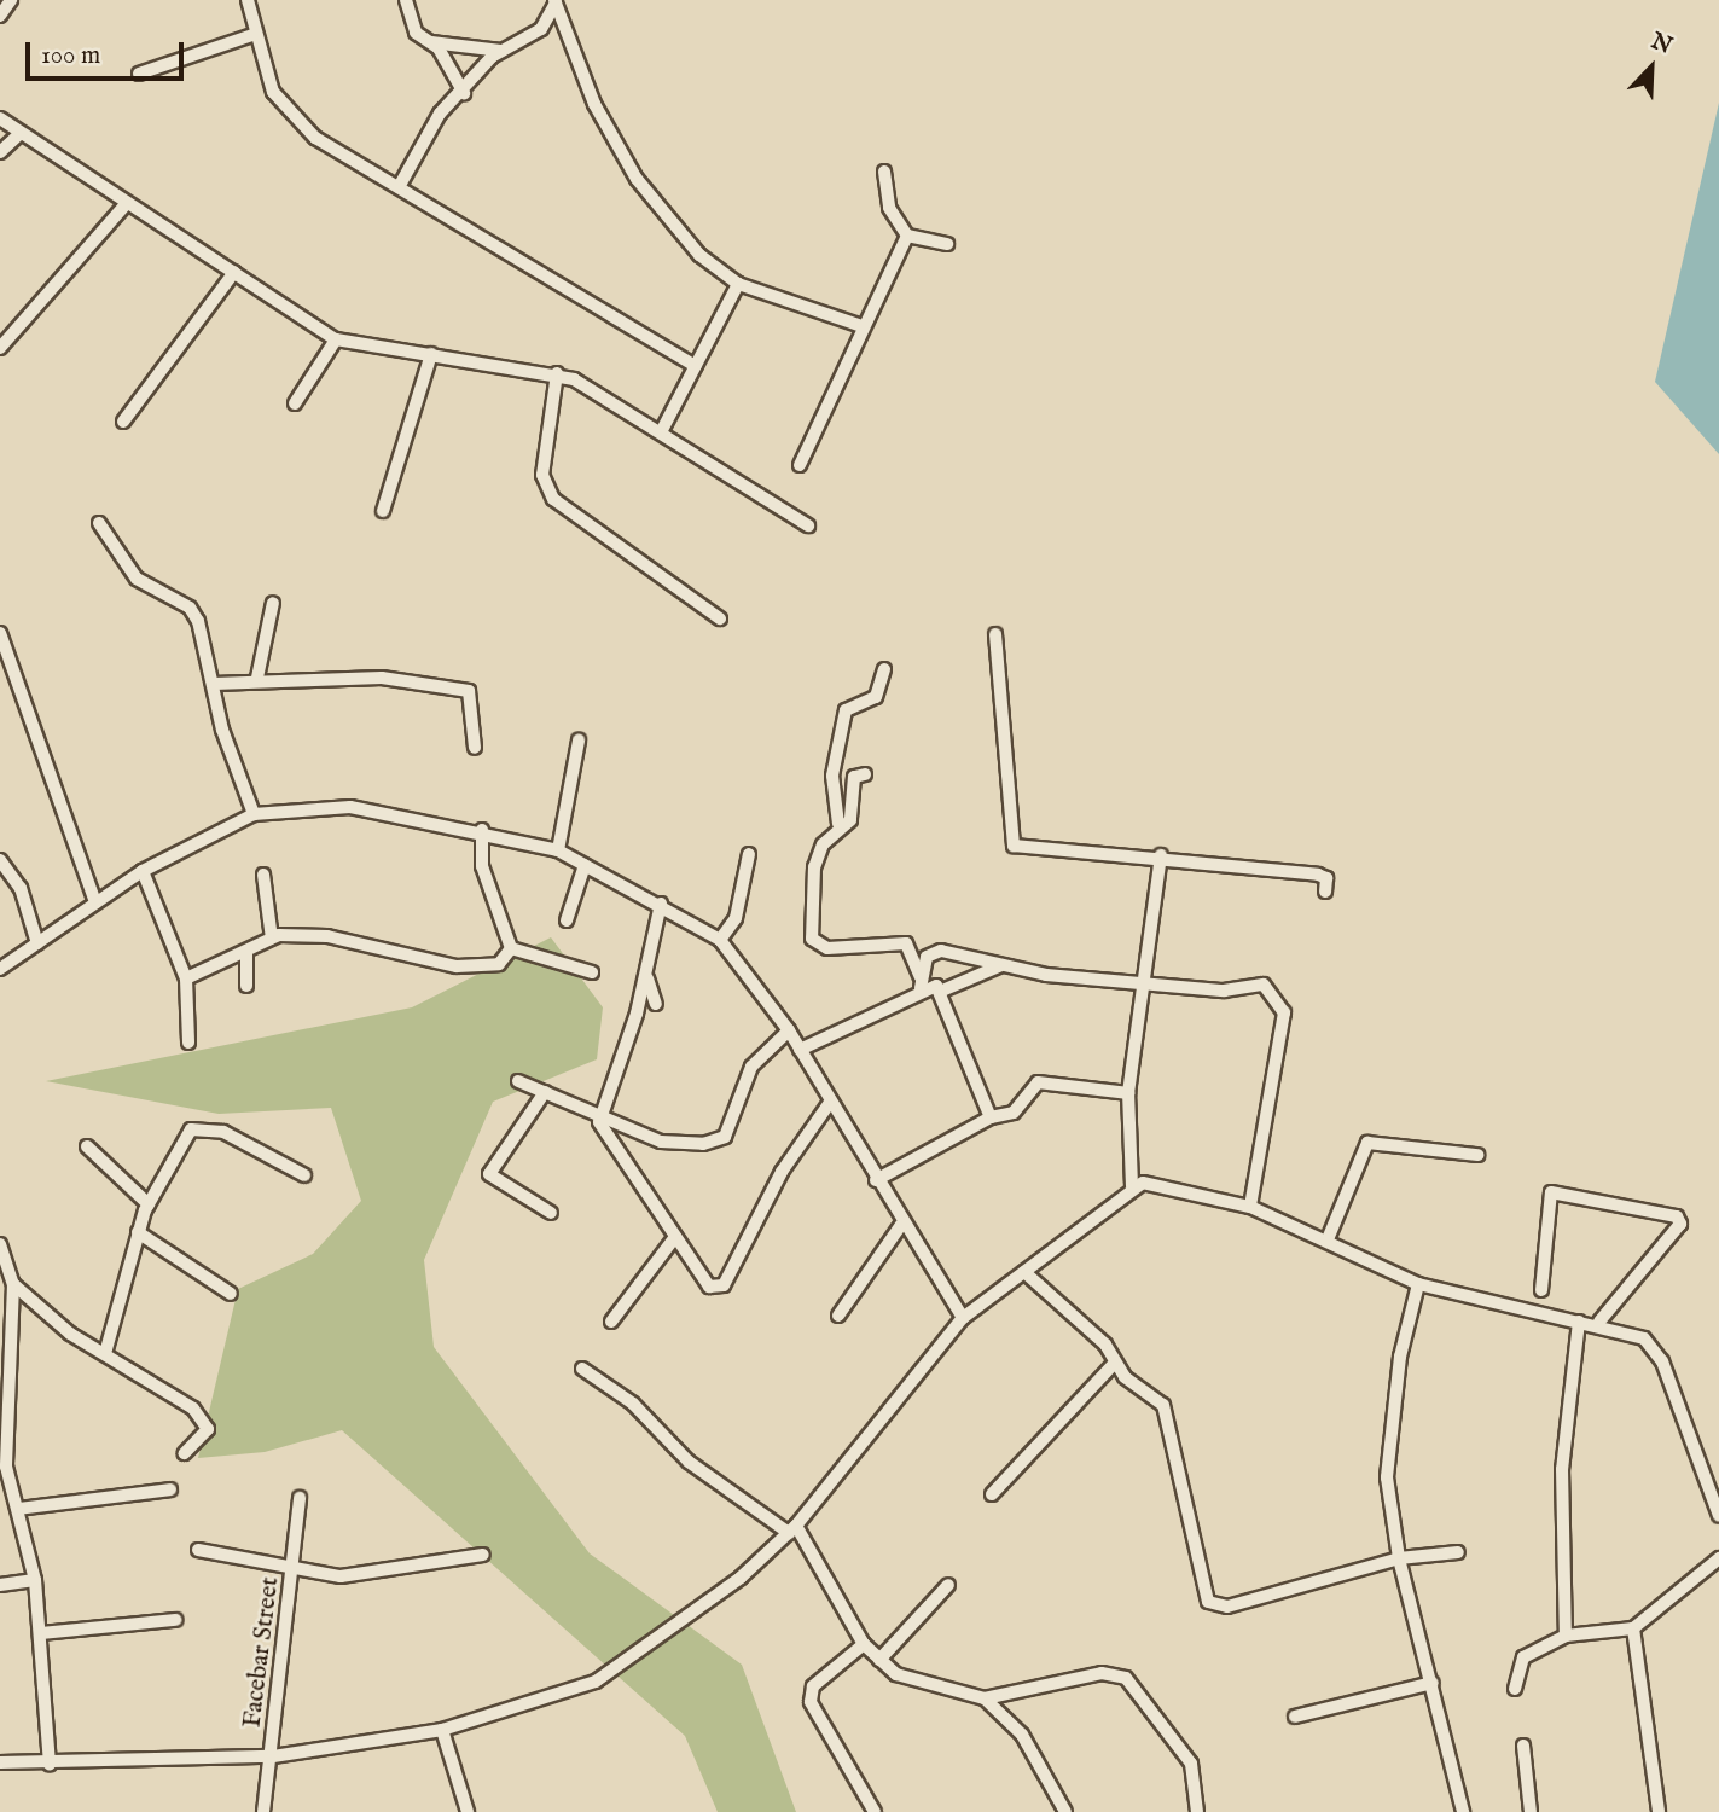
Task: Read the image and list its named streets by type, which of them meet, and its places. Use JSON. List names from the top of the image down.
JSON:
{
  "streets": {
    "street": ["Facebar Street"]
  },
  "scale_bar": "100 m",
  "north": "top right"
}
